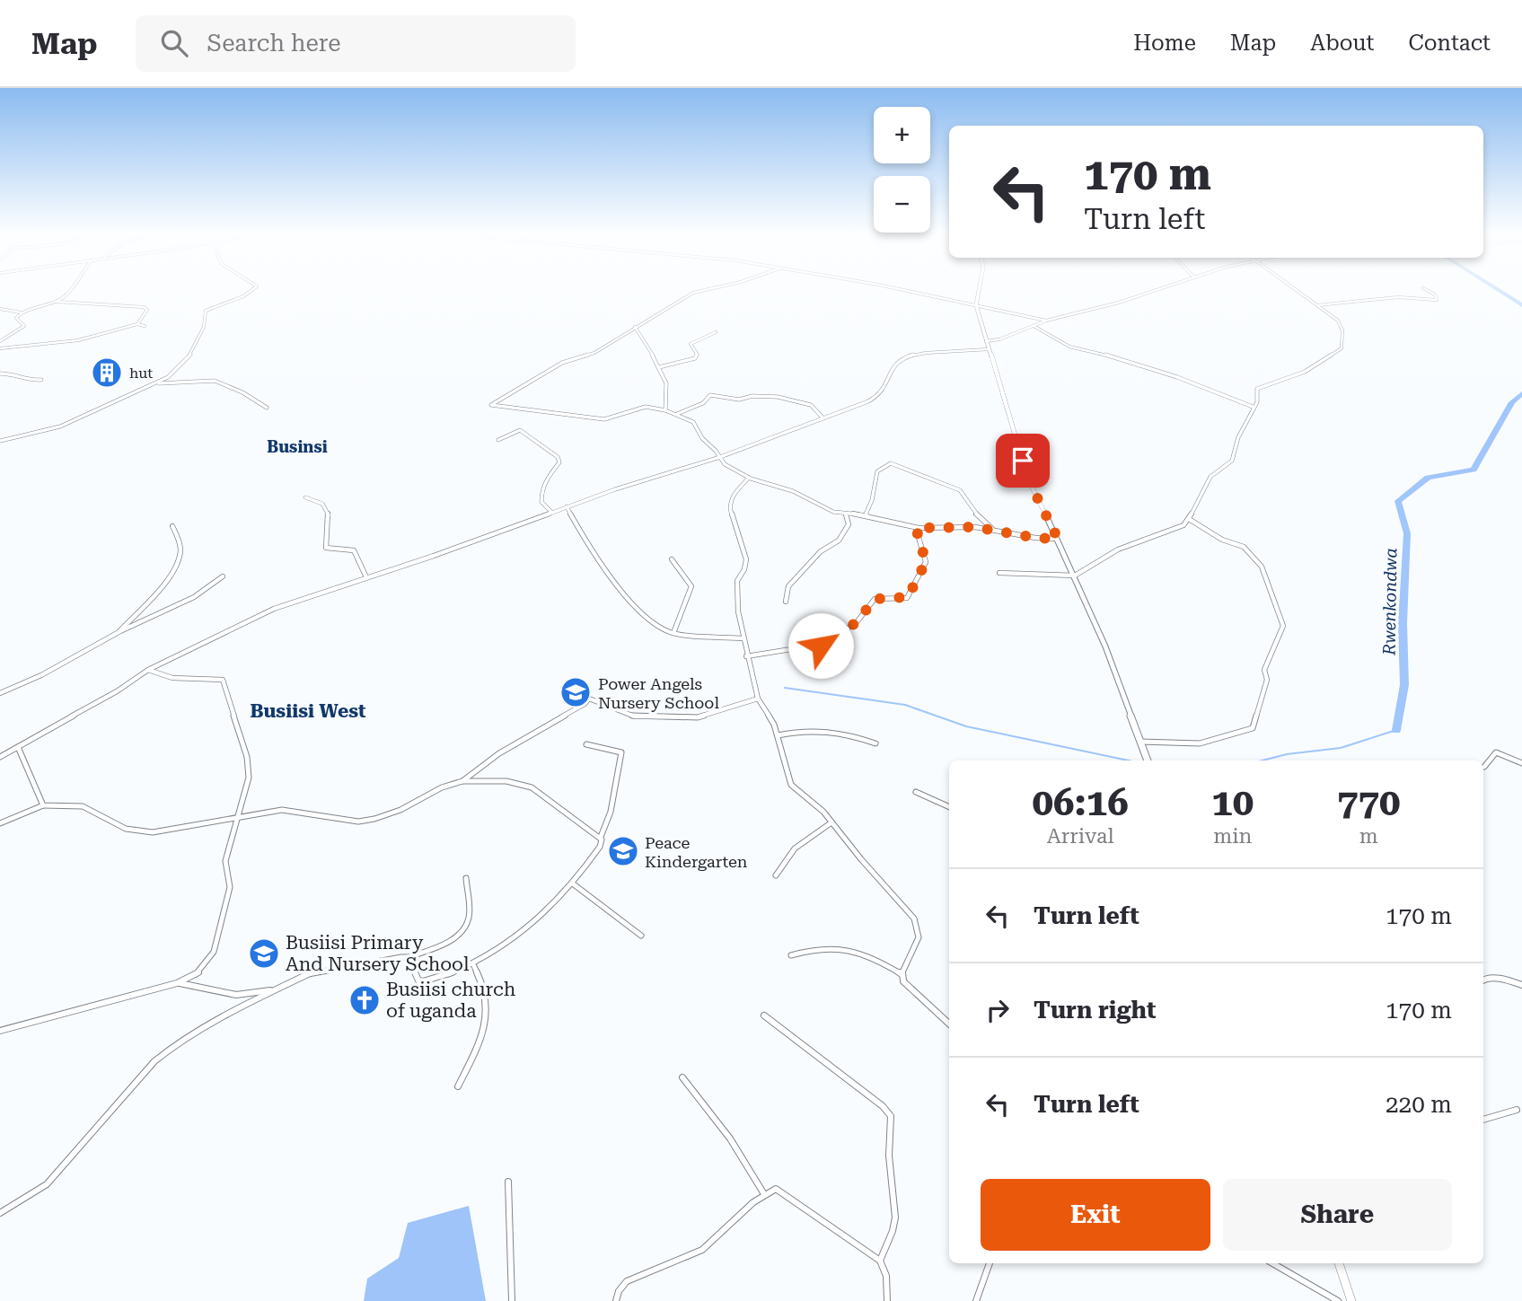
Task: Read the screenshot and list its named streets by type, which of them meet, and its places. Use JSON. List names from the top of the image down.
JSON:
{
  "districts": ["Businsi", "Busiisi West"],
  "water": ["Rwenkondwa"],
  "places": {
    "building": ["hut"],
    "school or university": ["Power Angels Nursery School", "Peace Kindergarten", "Busiisi Primary And Nursery School"],
    "church": ["Busiisi church of uganda"]
  },
  "page": {
    "header": "Map",
    "search": "Search here",
    "nav": [
      "Home",
      "Map",
      "About",
      "Contact"
    ],
    "map_buttons": ["+", "−"],
    "turn": ["170 m", "Turn left"],
    "eta": [
      "06:16",
      "Arrival",
      "10",
      "min",
      "770",
      "m"
    ],
    "list": [
      {
        "name": "Turn left",
        "value": "170 m"
      },
      {
        "name": "Turn right",
        "value": "170 m"
      },
      {
        "name": "Turn left",
        "value": "220 m"
      }
    ],
    "buttons": ["Exit", "Share"]
  }
}
